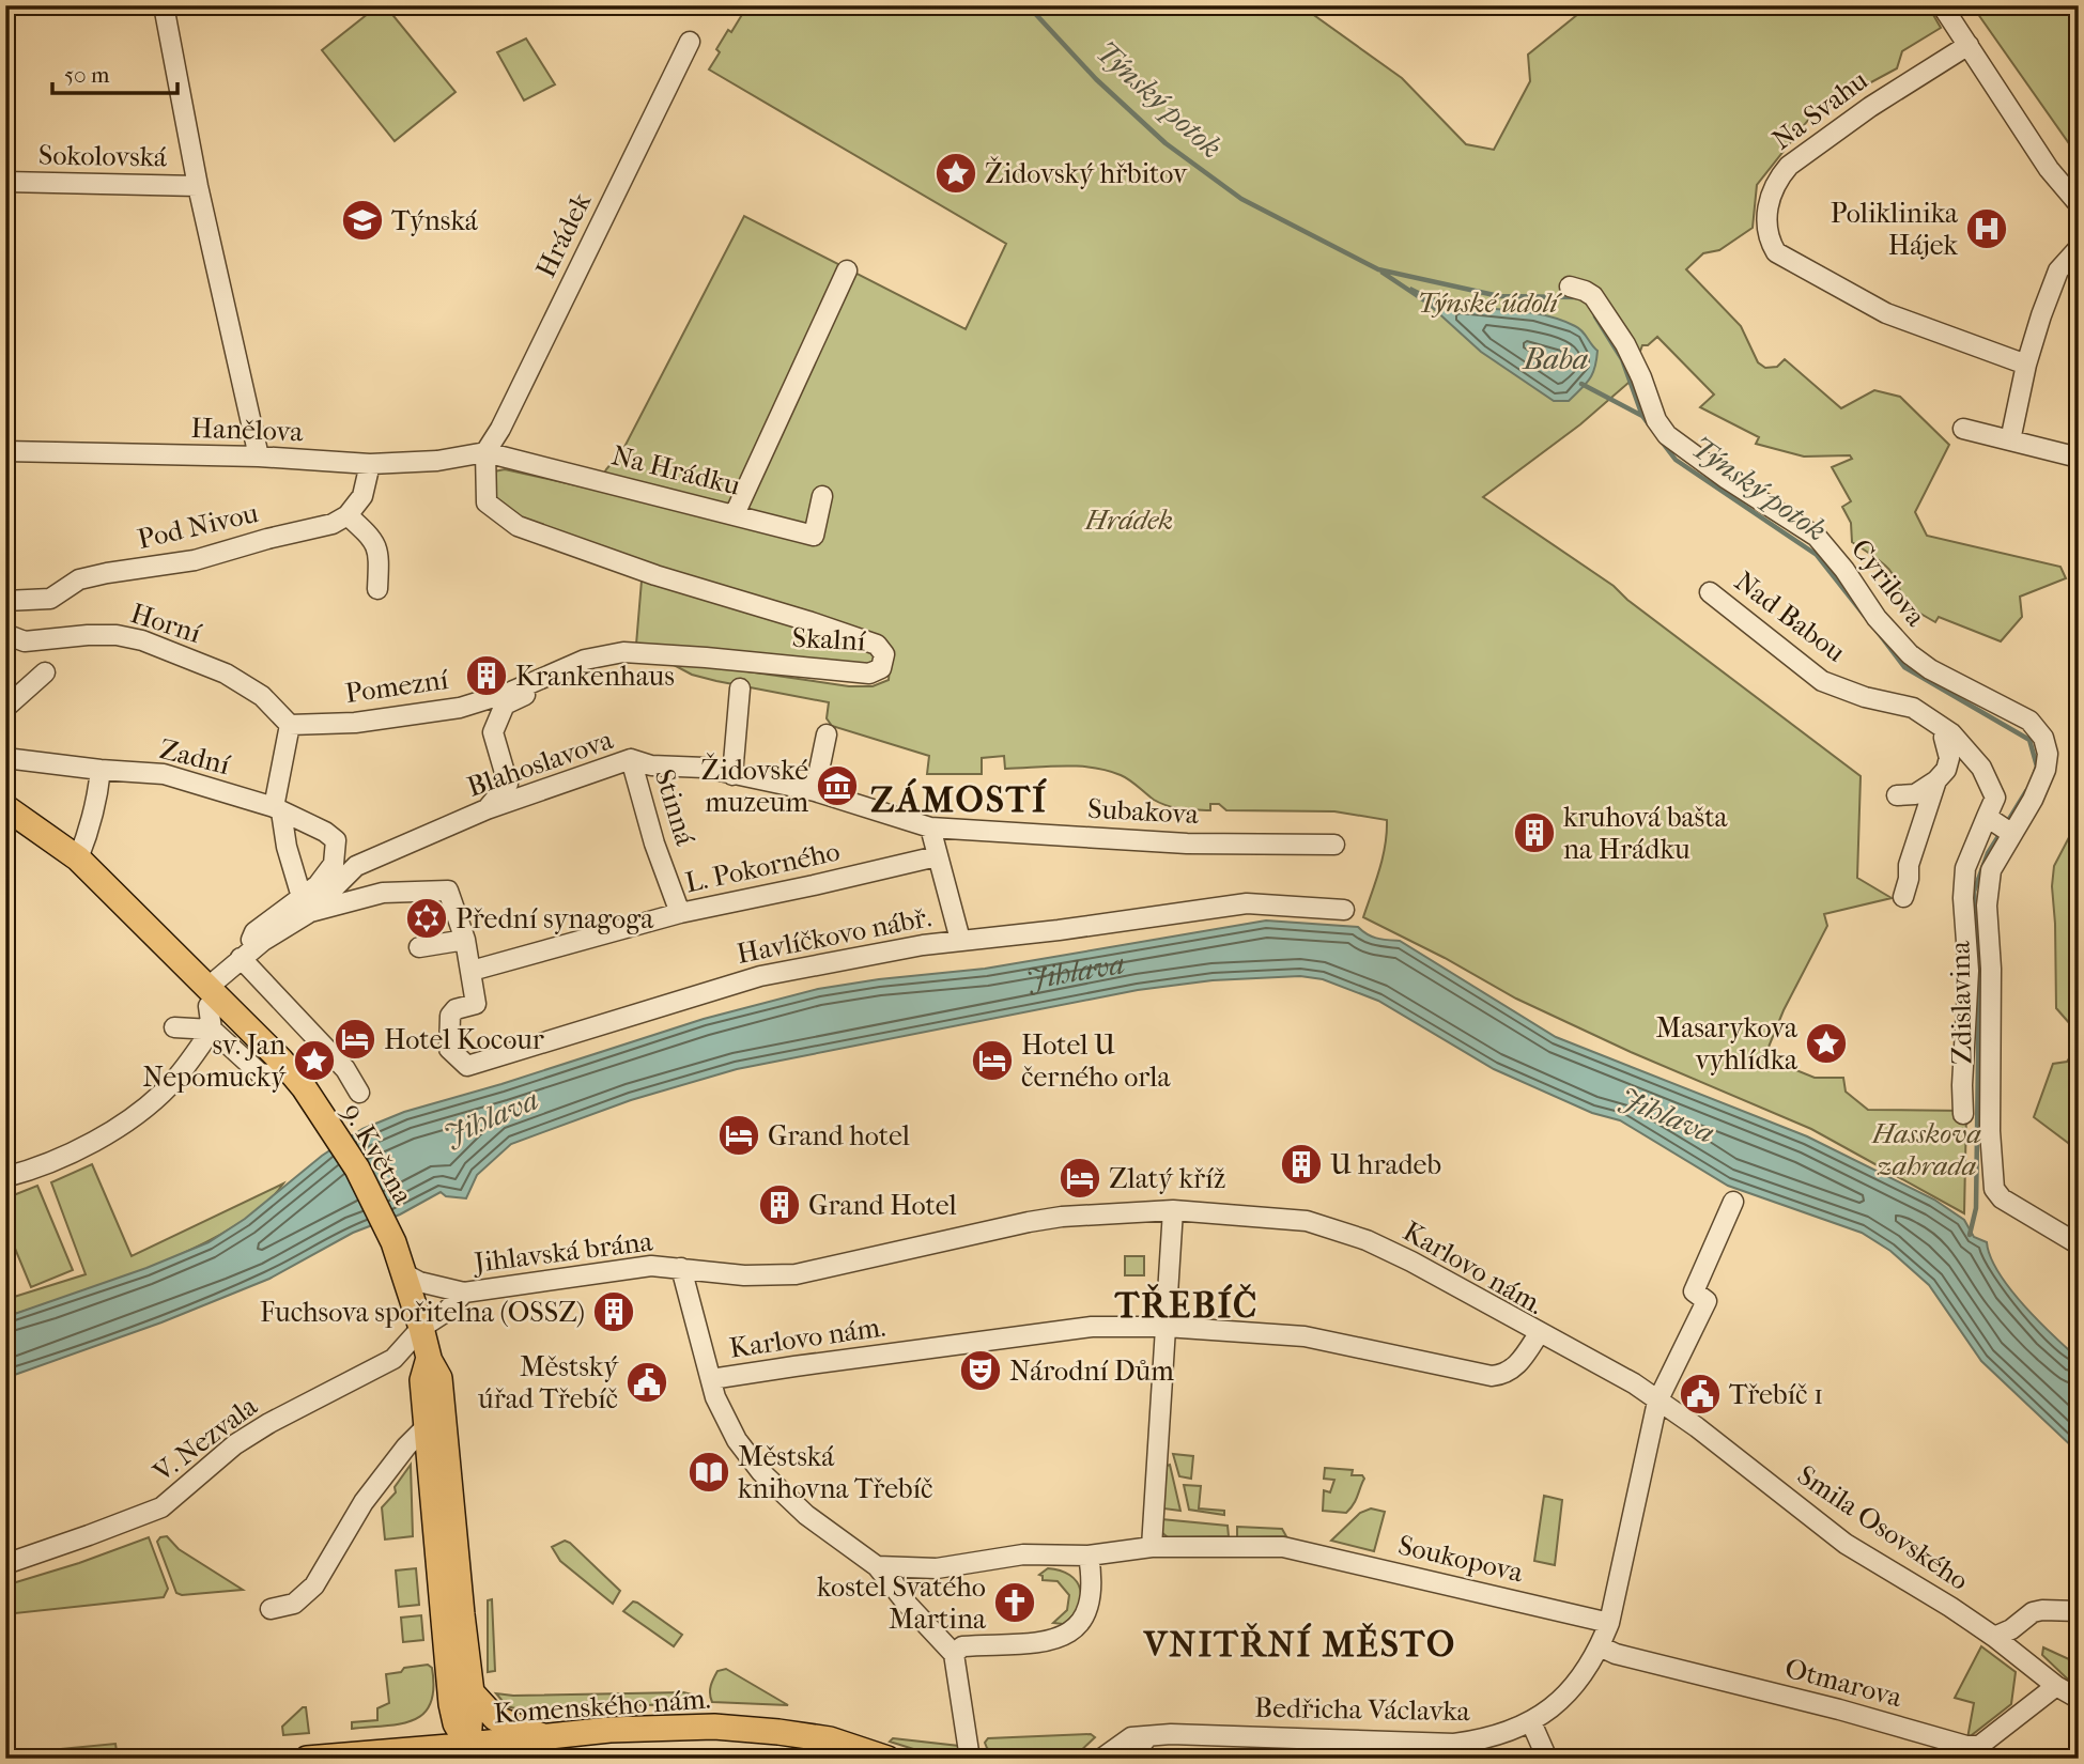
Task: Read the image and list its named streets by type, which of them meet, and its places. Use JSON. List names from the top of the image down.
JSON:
{
  "streets": {
    "main road": ["9. Května", "Komenského nám."],
    "street": [
      "Na Svahu",
      "Sokolovská",
      "Hrádek",
      "Hanělova",
      "Na Hrádku",
      "Pod Nivou",
      "Cyrilova",
      "Nad Babou",
      "Horní",
      "Skalní",
      "Pomezní",
      "Zadní",
      "Blahoslavova",
      "Stinná",
      "Subakova",
      "L. Pokorného",
      "Havlíčkovo nábř.",
      "Zdislavina",
      "Jihlavská brána",
      "Karlovo nám.",
      "V. Nezvala",
      "Smila Osovského",
      "Soukopova",
      "Otmarova",
      "Bedřicha Václavka"
    ]
  },
  "crossings": [
    ["Hrádek", "Hanělova"],
    ["Hrádek", "Na Hrádku"],
    ["Hrádek", "Skalní"],
    ["Hanělova", "Na Hrádku"],
    ["Hanělova", "Skalní"],
    ["Na Hrádku", "Skalní"],
    ["Cyrilova", "Zdislavina"],
    ["Nad Babou", "Zdislavina"],
    ["Horní", "Pomezní"],
    ["Skalní", "Pomezní"],
    ["Zadní", "Blahoslavova"],
    ["Blahoslavova", "Stinná"],
    ["Blahoslavova", "Subakova"],
    ["Blahoslavova", "9. Května"],
    ["Stinná", "L. Pokorného"],
    ["L. Pokorného", "Havlíčkovo nábř."],
    ["9. Května", "Jihlavská brána"],
    ["9. Května", "V. Nezvala"],
    ["Jihlavská brána", "Karlovo nám."],
    ["Jihlavská brána", "V. Nezvala"],
    ["Karlovo nám.", "Smila Osovského"],
    ["Smila Osovského", "Otmarova"],
    ["Smila Osovského", "Bedřicha Václavka"],
    ["Soukopova", "Bedřicha Václavka"],
    ["Otmarova", "Bedřicha Václavka"]
  ],
  "districts": ["ZÁMOSTÍ", "TŘEBÍČ", "VNITŘNÍ MĚSTO"],
  "water": ["Týnský potok", "Baba", "Jihlava"],
  "parks": ["Týnské údolí", "Hrádek", "Hasskova zahrada"],
  "places": {
    "place": ["Židovský hřbitov", "Masarykova vyhlídka", "sv. Jan Nepomucký"],
    "school or university": ["Týnská"],
    "hospital": ["Poliklinika Hájek"],
    "building": [
      "Krankenhaus",
      "kruhová bašta na Hrádku",
      "U hradeb",
      "Grand Hotel",
      "Fuchsova spořitelna (OSSZ)"
    ],
    "museum": ["Židovské muzeum"],
    "synagogue": ["Přední synagoga"],
    "hotel": [
      "Hotel Kocour",
      "Hotel U černého orla",
      "Grand hotel",
      "Zlatý kříž"
    ],
    "theatre": ["Národní Dům"],
    "public building": ["Městský úřad Třebíč", "Třebíč 1"],
    "library": ["Městská knihovna Třebíč"],
    "church": ["kostel Svatého Martina"]
  },
  "scale_bar": "50 m"
}
